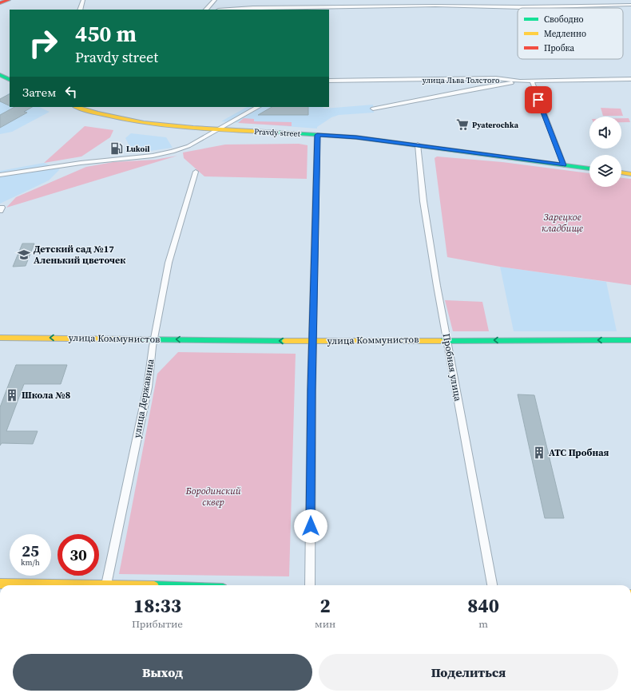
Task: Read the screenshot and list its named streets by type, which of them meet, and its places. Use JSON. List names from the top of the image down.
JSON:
{
  "streets": {
    "street": [
      "улица Льва Толстого",
      "Pravdy street",
      "улица Коммунистов",
      "Пробная улица",
      "улица Державина"
    ]
  },
  "crossings": [
    ["Pravdy street", "Пробная улица"],
    ["улица Коммунистов", "Пробная улица"],
    ["улица Коммунистов", "улица Державина"]
  ],
  "one_way": ["улица Коммунистов"],
  "parks": ["Зарецкое кладбище", "Бородинский сквер"],
  "places": {
    "supermarket": ["Pyaterochka"],
    "fuel station": ["Lukoil"],
    "school or university": ["Детский сад №17 Аленький цветочек"],
    "building": ["Школа №8", "АТС Пробная"]
  },
  "legend": ["Свободно", "Медленно", "Пробка"],
  "page": {
    "turn": ["450 m", "Pravdy street"],
    "then": "Затем",
    "speed": "25 km/h",
    "limit": "30",
    "eta": [
      "18:33",
      "Прибытие",
      "2",
      "мин",
      "840",
      "m"
    ],
    "buttons": ["Выход", "Поделиться"]
  }
}
